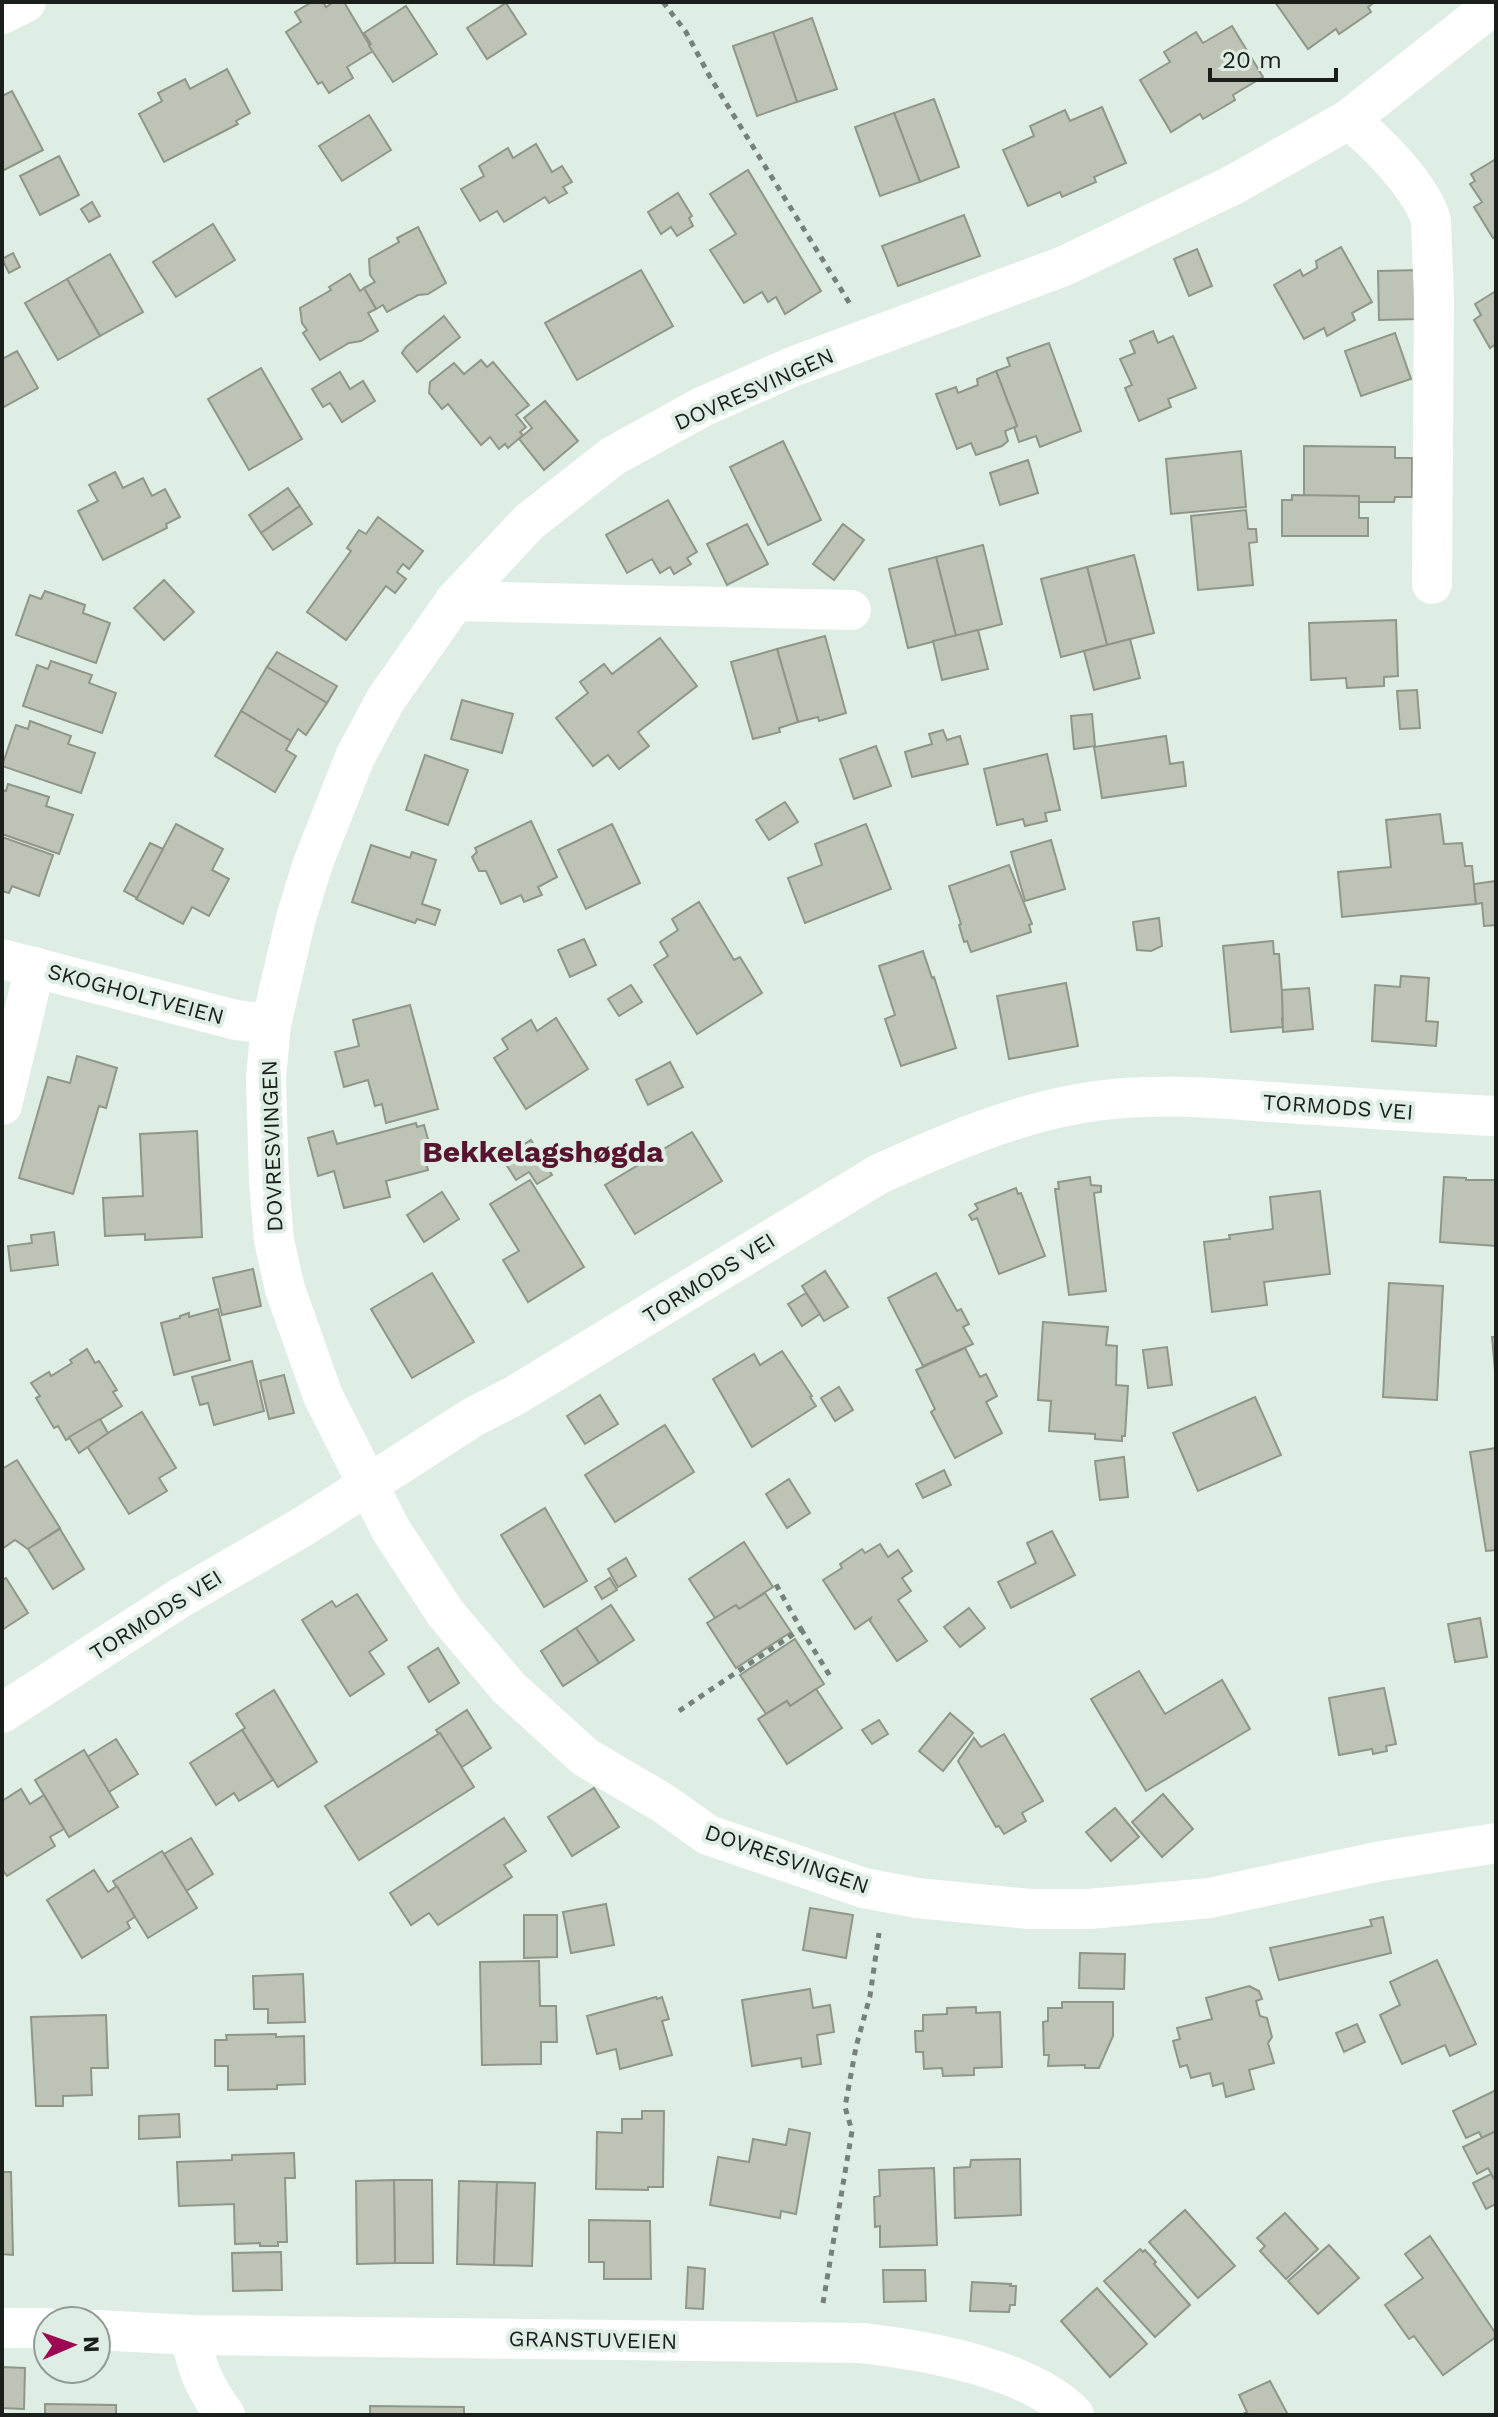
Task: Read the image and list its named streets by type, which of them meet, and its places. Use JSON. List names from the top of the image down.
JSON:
{
  "streets": {
    "street": [
      "DOVRESVINGEN",
      "SKOGHOLTVEIEN",
      "TORMODS VEI",
      "GRANSTUVEIEN"
    ]
  },
  "crossings": [
    ["DOVRESVINGEN", "SKOGHOLTVEIEN"],
    ["DOVRESVINGEN", "TORMODS VEI"]
  ],
  "districts": ["Bekkelagshøgda"],
  "scale_bar": "20 m",
  "north": "right"
}
